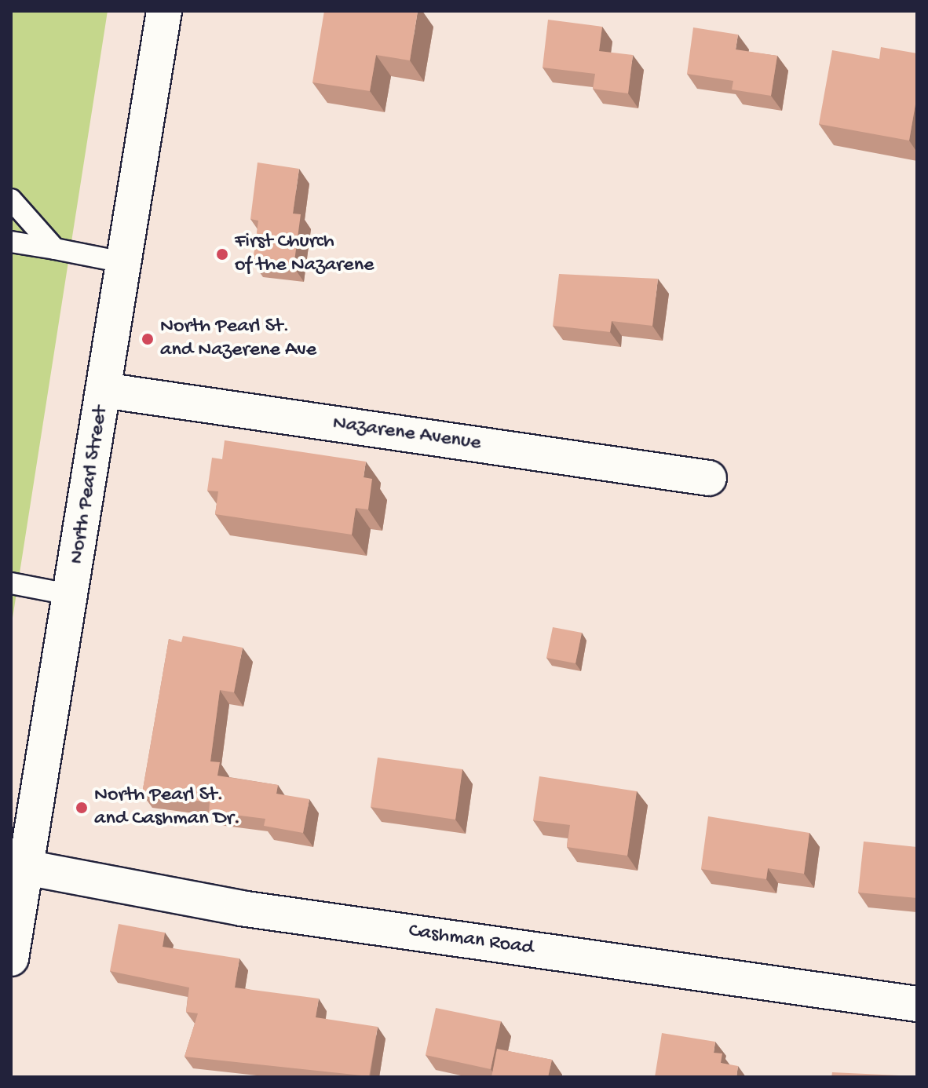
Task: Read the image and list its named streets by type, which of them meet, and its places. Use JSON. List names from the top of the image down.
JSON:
{
  "streets": {
    "street": ["Nazarene Avenue", "North Pearl Street", "Cashman Road"]
  },
  "crossings": [
    ["Nazarene Avenue", "North Pearl Street"],
    ["North Pearl Street", "Cashman Road"]
  ],
  "places": ["First Church of the Nazarene", "North Pearl St. and Nazerene Ave", "North Pearl St. and Cashman Dr."]
}
